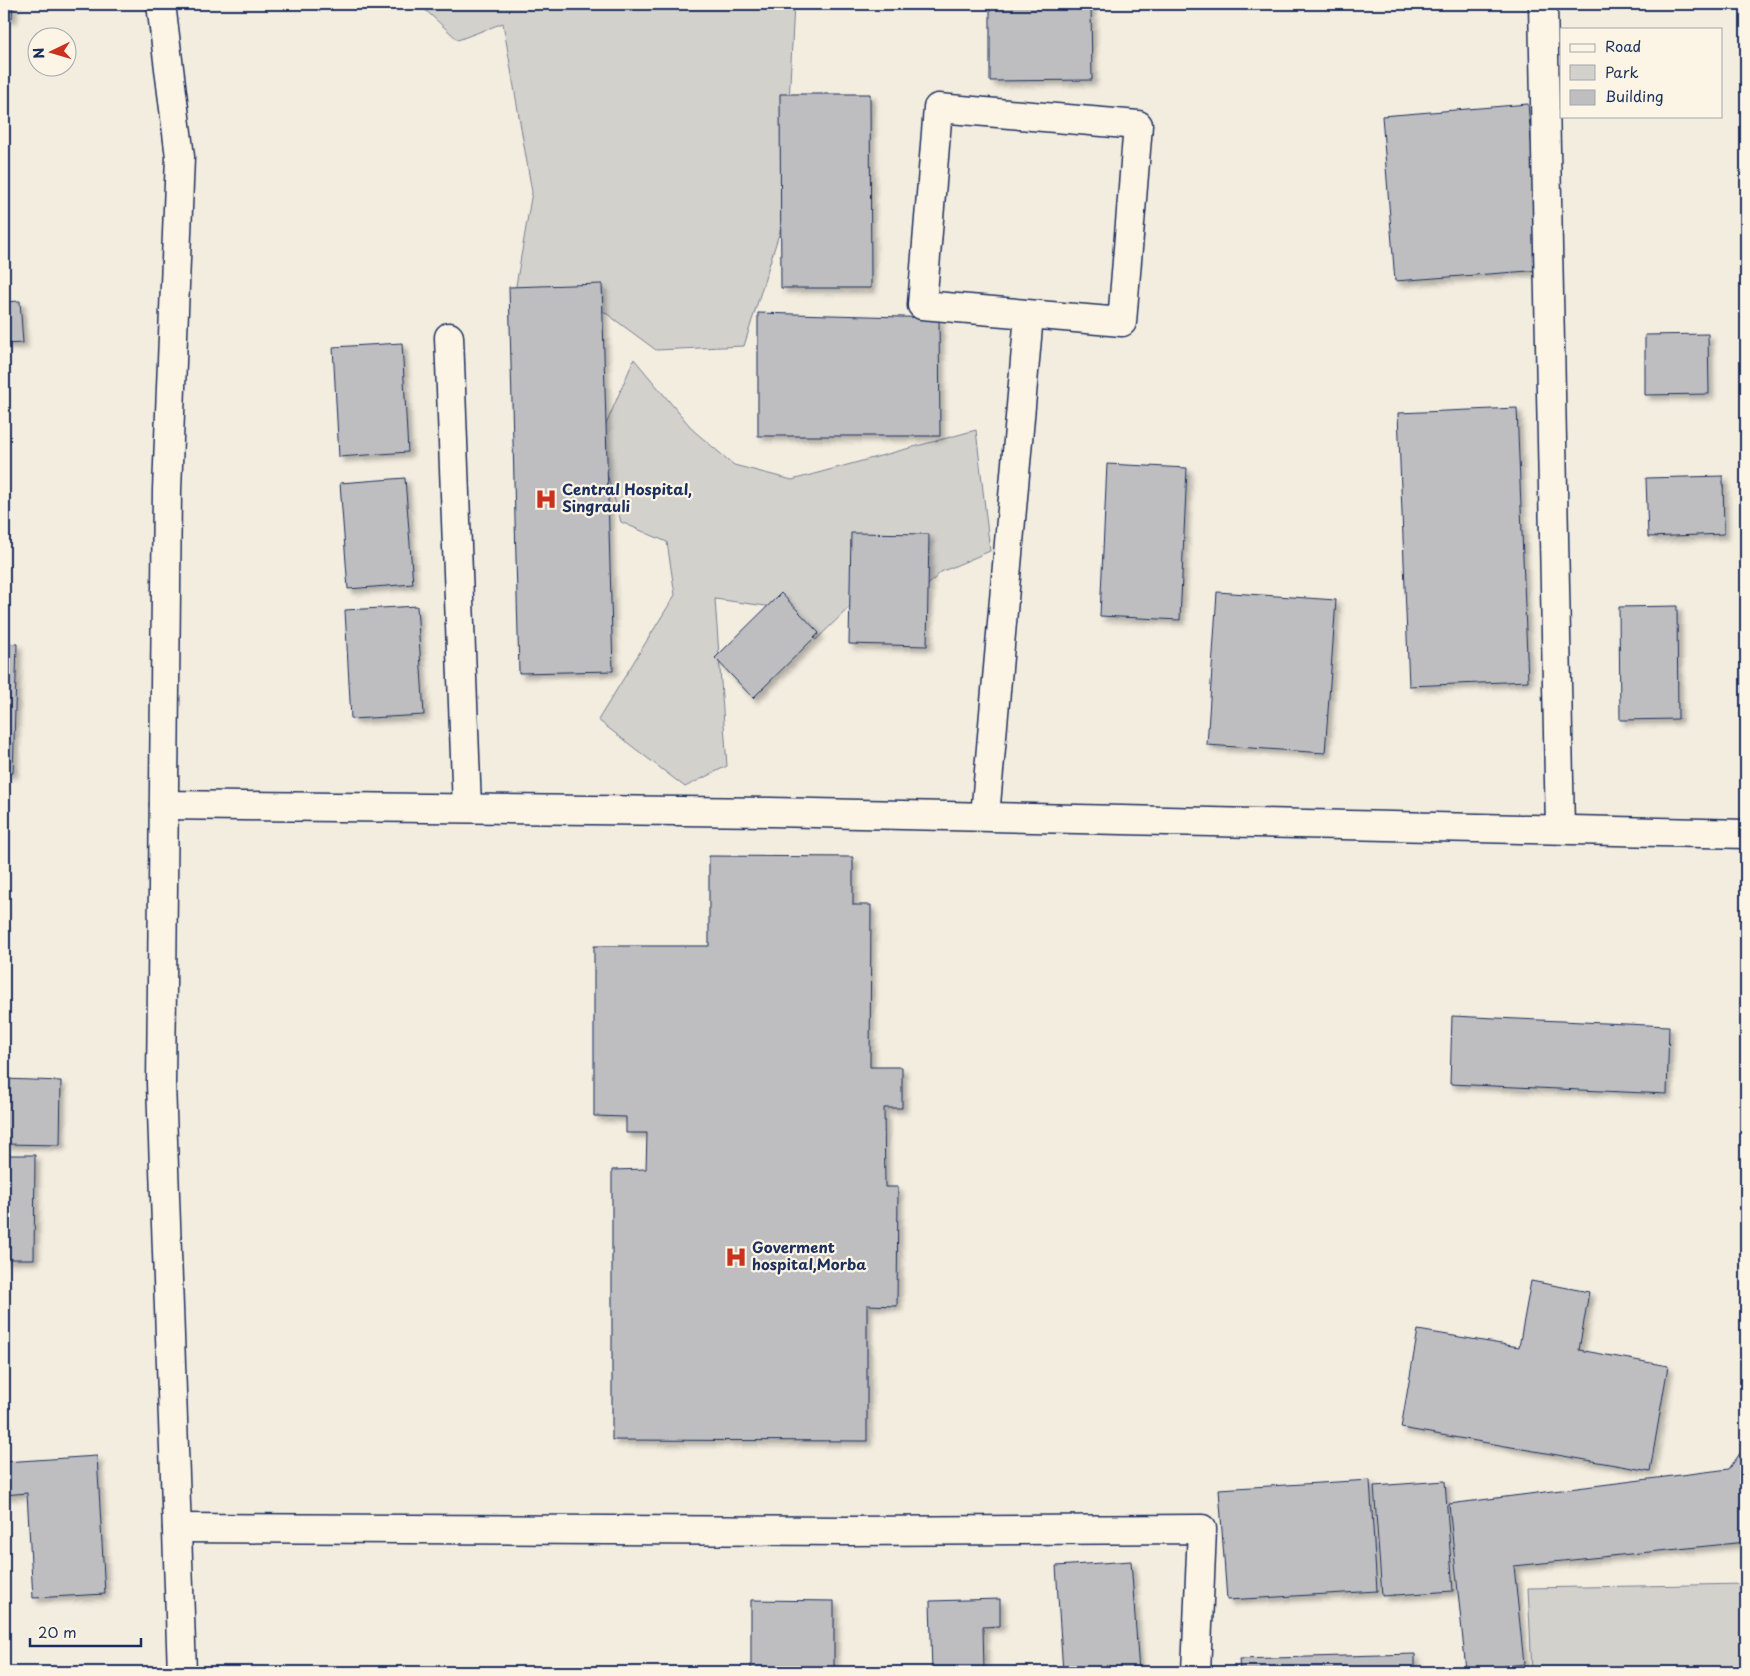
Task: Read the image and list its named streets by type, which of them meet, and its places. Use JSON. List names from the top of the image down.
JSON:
{
  "places": {
    "hospital": ["Central Hospital, Singrauli", "Goverment hospital,Morba"]
  },
  "legend": ["Road", "Park", "Building"],
  "scale_bar": "20 m",
  "north": "left"
}
